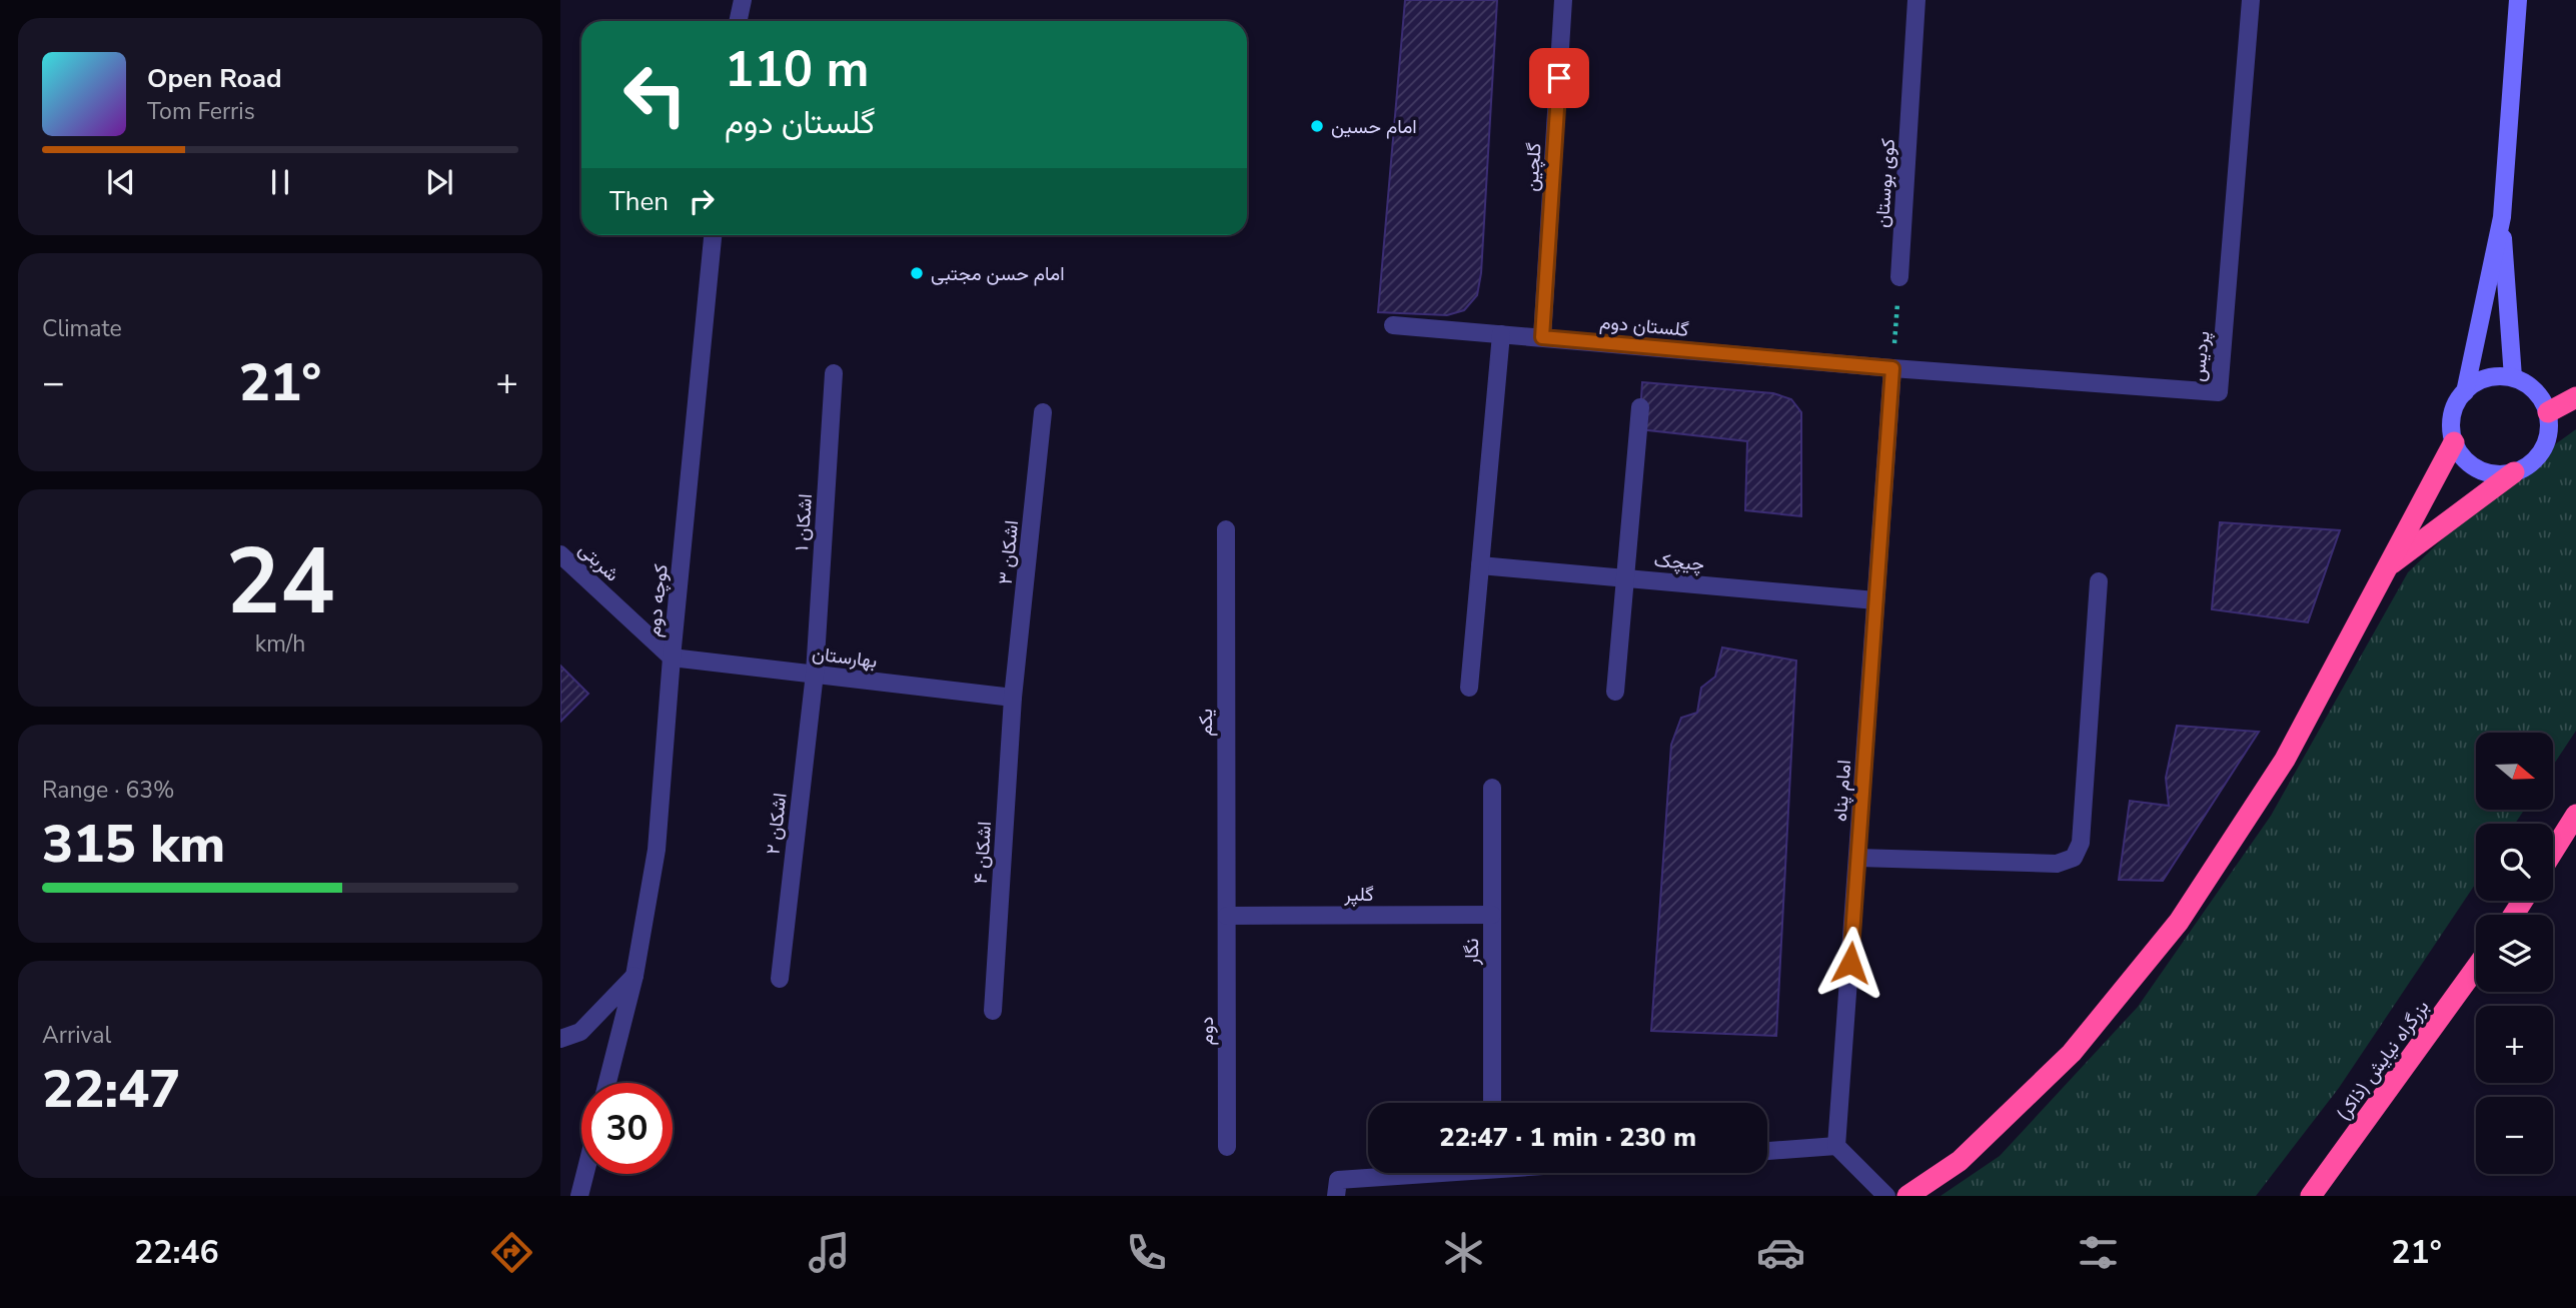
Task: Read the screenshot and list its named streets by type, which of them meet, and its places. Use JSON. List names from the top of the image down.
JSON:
{
  "streets": {
    "highway": ["بزرگراه نیایش (ذاکر)"],
    "street": [
      "گلچین",
      "کوی بوستان",
      "گلستان دوم",
      "پردیس",
      "اشکان ۱",
      "اشکان ۳",
      "شربتی",
      "چیچک",
      "کوچه دوم",
      "بهارستان",
      "یکم",
      "امام پناه",
      "اشکان ۲",
      "اشکان ۴",
      "گلپر",
      "نگار",
      "دوم"
    ]
  },
  "crossings": [
    ["گلچین", "گلستان دوم"],
    ["گلستان دوم", "پردیس"],
    ["گلستان دوم", "امام پناه"],
    ["پردیس", "امام پناه"],
    ["اشکان ۱", "بهارستان"],
    ["اشکان ۱", "اشکان ۲"],
    ["اشکان ۳", "بهارستان"],
    ["اشکان ۳", "اشکان ۴"],
    ["شربتی", "کوچه دوم"],
    ["شربتی", "بهارستان"],
    ["چیچک", "امام پناه"],
    ["کوچه دوم", "بهارستان"],
    ["بهارستان", "اشکان ۲"],
    ["بهارستان", "اشکان ۴"],
    ["یکم", "گلپر"],
    ["یکم", "دوم"],
    ["گلپر", "نگار"],
    ["گلپر", "دوم"]
  ],
  "places": ["امام حسین", "امام حسن مجتبی"],
  "north": "right",
  "page": {
    "turn": ["110 m", "گلستان دوم"],
    "song": ["Open Road", "Tom Ferris"],
    "then": "Then",
    "tile": [
      "Climate",
      ["24", "km/h"],
      ["Range · 63%", "315 km"],
      ["Arrival", "22:47"]
    ],
    "heat": ["−", "21°", "+"],
    "map_buttons": ["+", "−"],
    "limit": "30",
    "trip": "22:47 · 1 min · 230 m",
    "tabs": ["22:46", "21°"]
  }
}
